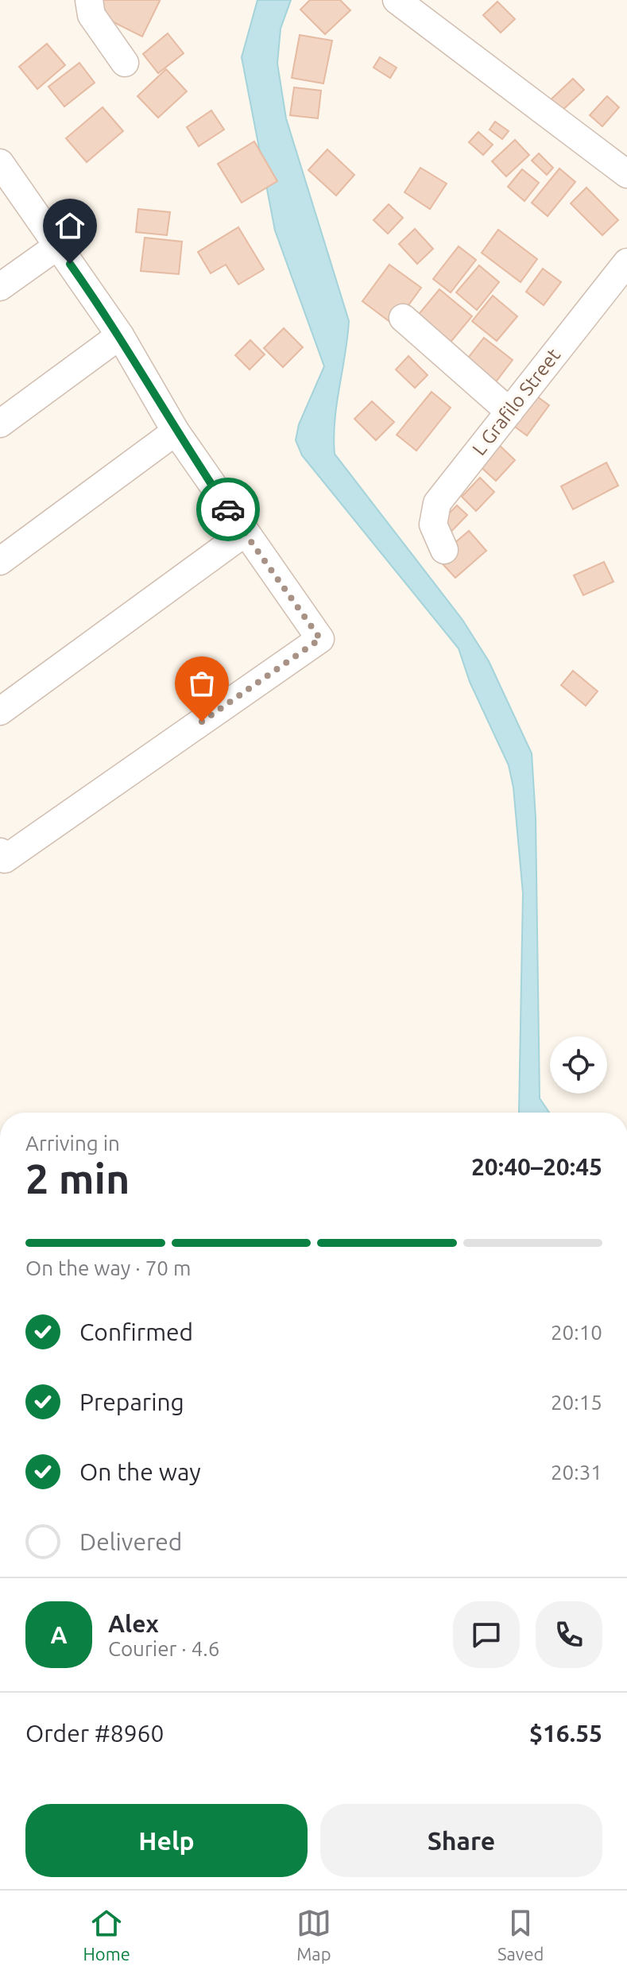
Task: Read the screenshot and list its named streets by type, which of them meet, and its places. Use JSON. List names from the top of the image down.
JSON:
{
  "streets": {
    "street": ["L Grafilo Street"]
  },
  "page": {
    "heading": ["2 min", "Arriving in", "20:40–20:45"],
    "panel": [
      "Alex",
      "Courier · 4.6",
      "Order #8960",
      "$16.55"
    ],
    "bar": "On the way · 70 m",
    "list": [
      ["Confirmed", "20:10"],
      ["Preparing", "20:15"],
      ["On the way", "20:31"],
      "Delivered"
    ],
    "round": "A",
    "buttons": ["Help", "Share"],
    "tabs": ["Home", "Map", "Saved"]
  }
}
